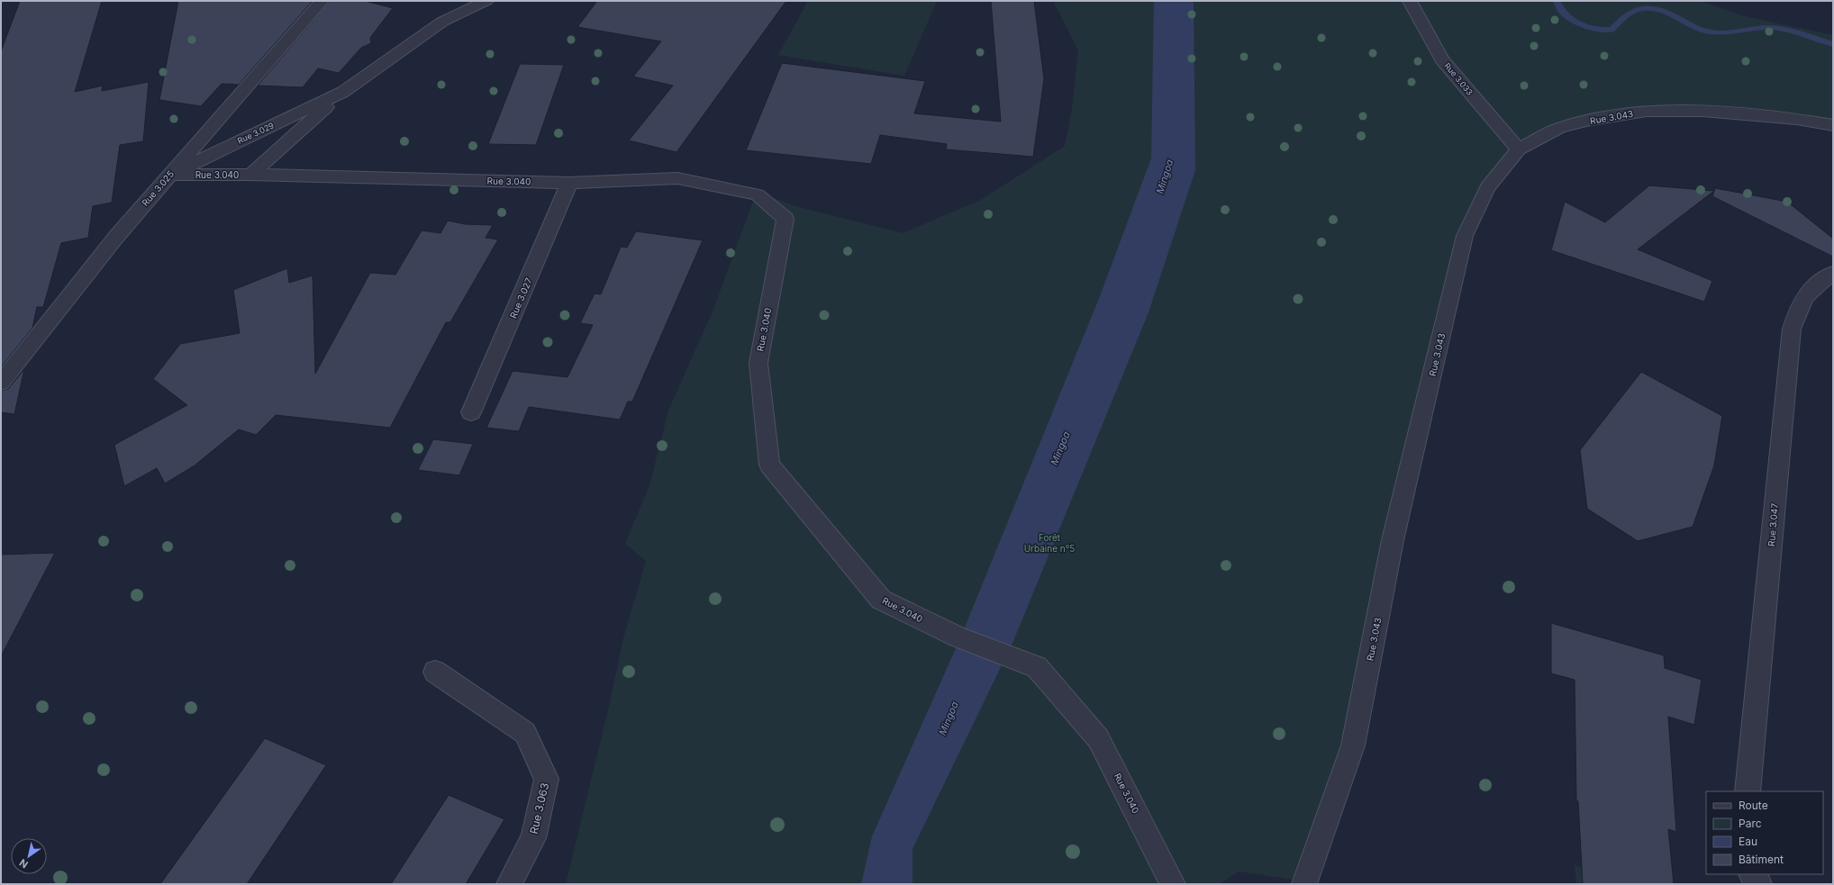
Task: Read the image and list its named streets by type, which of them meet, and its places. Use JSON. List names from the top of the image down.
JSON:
{
  "streets": {
    "street": [
      "Rue 3.033",
      "Rue 3.043",
      "Rue 3.029",
      "Rue 3.040",
      "Rue 3.025",
      "Rue 3.027",
      "Rue 3.047",
      "Rue 3.063"
    ]
  },
  "crossings": [
    ["Rue 3.033", "Rue 3.043"],
    ["Rue 3.029", "Rue 3.040"],
    ["Rue 3.029", "Rue 3.025"],
    ["Rue 3.040", "Rue 3.025"],
    ["Rue 3.040", "Rue 3.027"]
  ],
  "water": ["Mingoa"],
  "parks": ["Forêt Urbaine n°5"],
  "legend": [
    "Route",
    "Parc",
    "Eau",
    "Bâtiment"
  ],
  "north": "bottom left"
}
